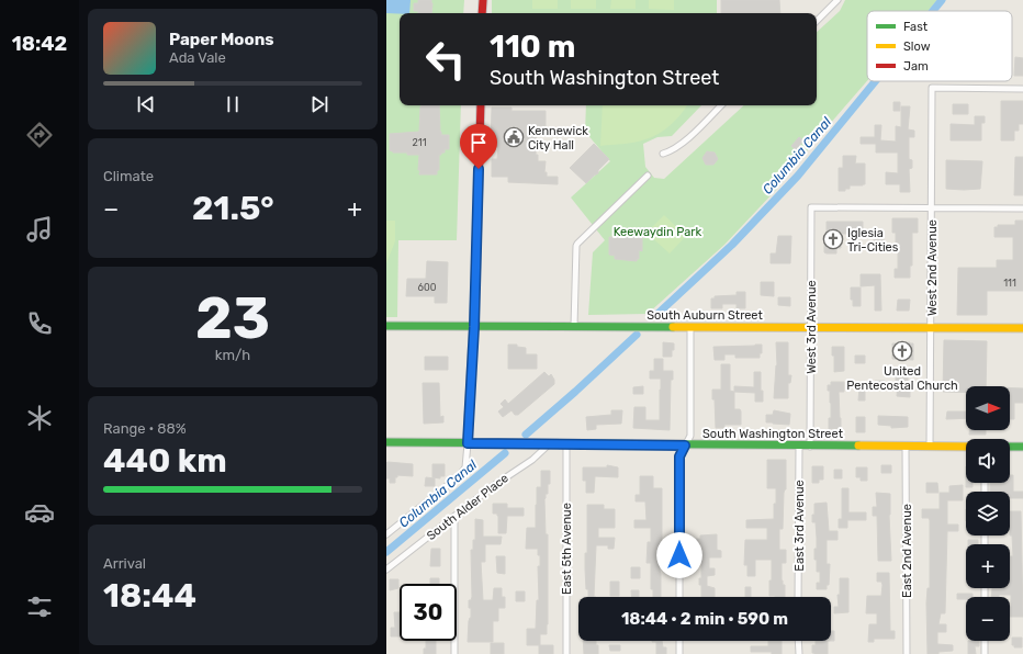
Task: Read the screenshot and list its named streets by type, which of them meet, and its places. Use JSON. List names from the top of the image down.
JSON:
{
  "streets": {
    "street": [
      "West 2nd Avenue",
      "South Auburn Street",
      "West 3rd Avenue",
      "South Washington Street",
      "South Alder Place",
      "East 3rd Avenue",
      "East 5th Avenue",
      "East 2nd Avenue"
    ]
  },
  "crossings": [
    ["West 2nd Avenue", "South Auburn Street"],
    ["West 2nd Avenue", "West 3rd Avenue"],
    ["West 2nd Avenue", "South Washington Street"],
    ["South Auburn Street", "West 3rd Avenue"],
    ["West 3rd Avenue", "South Washington Street"],
    ["South Washington Street", "South Alder Place"],
    ["South Washington Street", "East 3rd Avenue"],
    ["South Washington Street", "East 5th Avenue"],
    ["South Washington Street", "East 2nd Avenue"]
  ],
  "water": ["Columbia Canal"],
  "parks": ["Keewaydin Park"],
  "places": {
    "public building": ["Kennewick City Hall"],
    "church": ["Iglesia Tri-Cities", "United Pentecostal Church"]
  },
  "house_numbers": ["211", "111", "600"],
  "legend": ["Fast", "Slow", "Jam"],
  "north": "right",
  "page": {
    "tabs": "18:42",
    "turn": ["110 m", "South Washington Street"],
    "song": ["Paper Moons", "Ada Vale"],
    "tile": [
      "Climate",
      ["23", "km/h"],
      ["Range · 88%", "440 km"],
      ["Arrival", "18:44"]
    ],
    "heat": ["−", "21.5°", "+"],
    "map_buttons": ["+", "−"],
    "limit": "30",
    "trip": "18:44 · 2 min · 590 m"
  }
}
